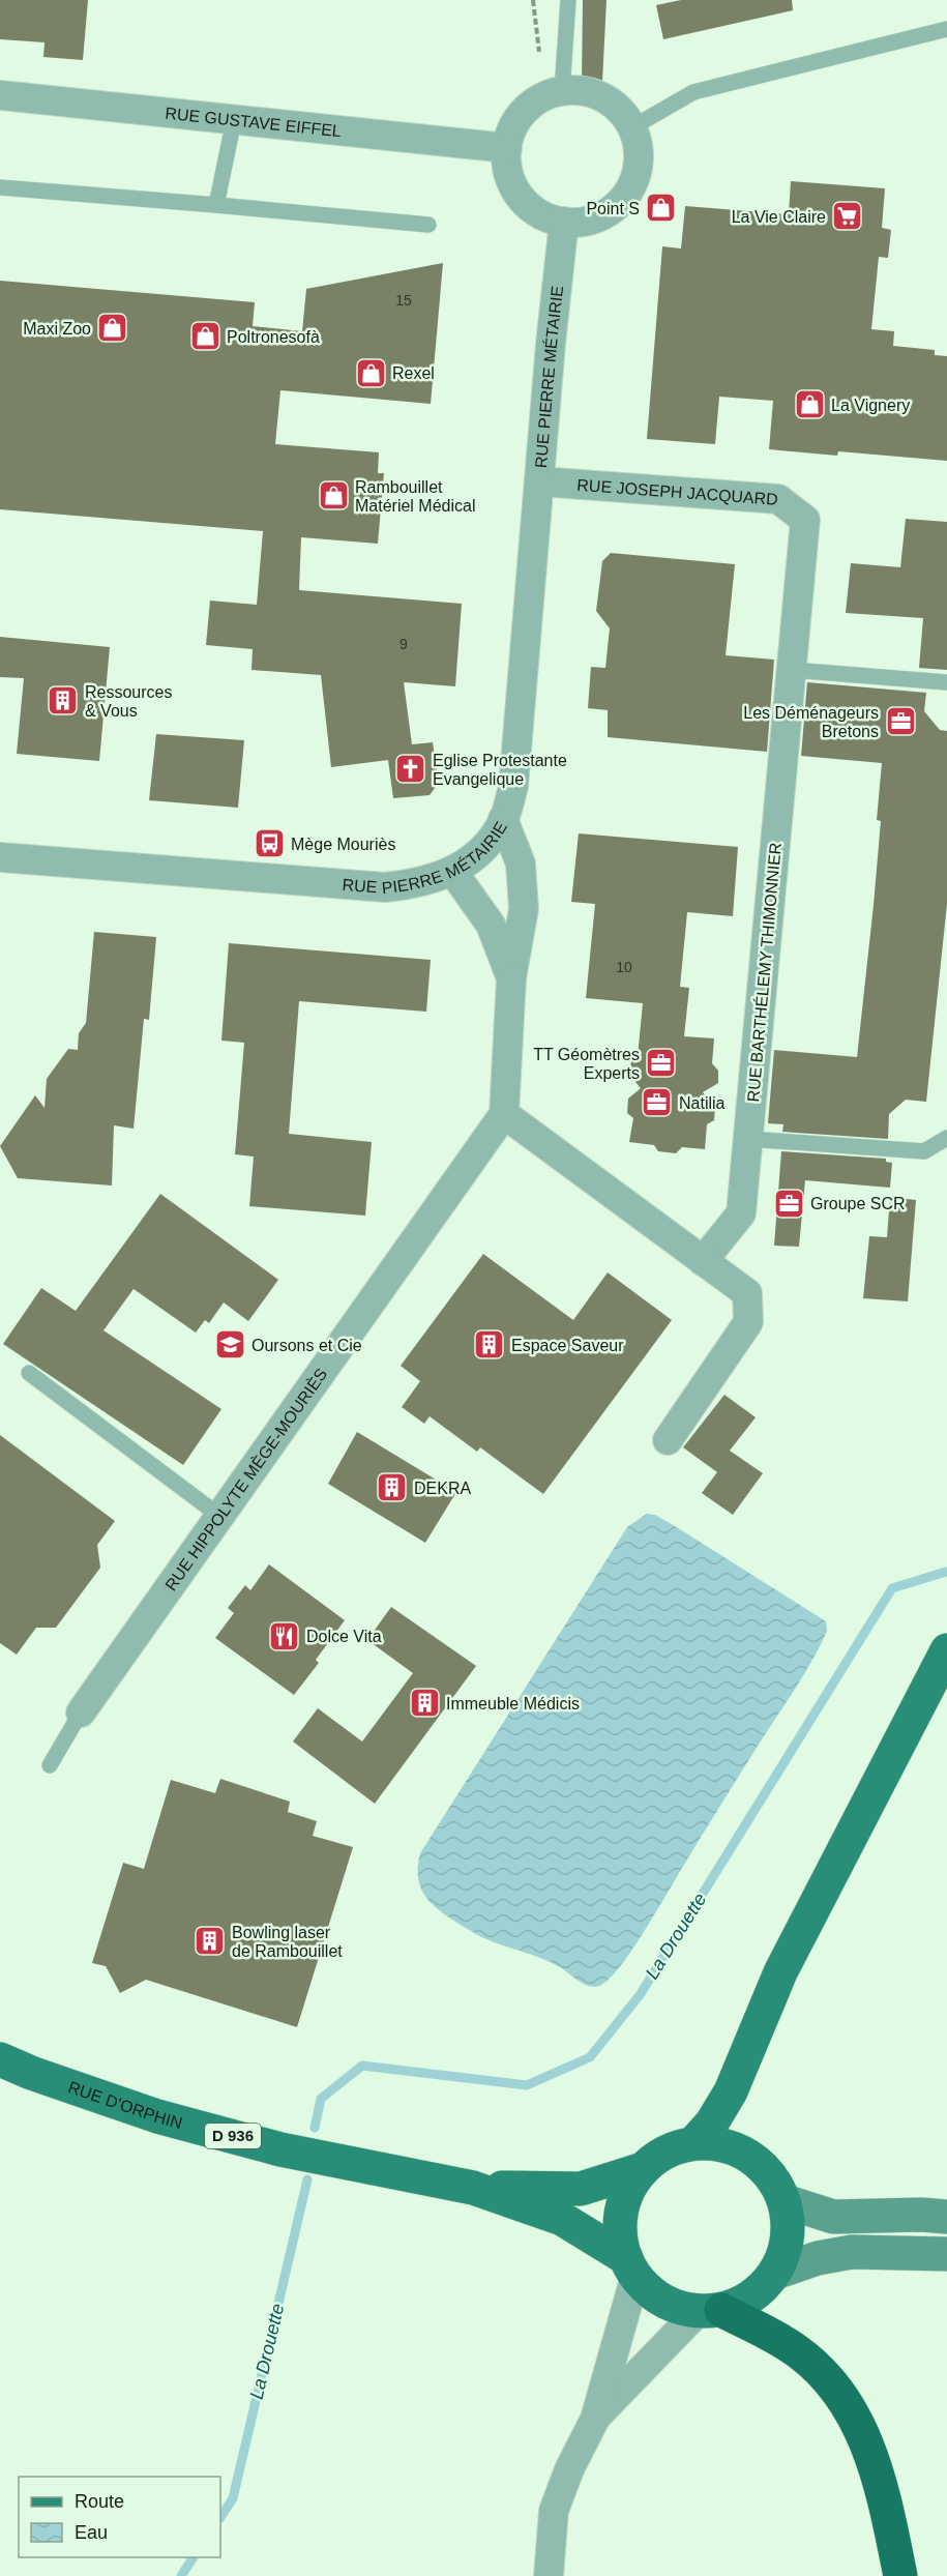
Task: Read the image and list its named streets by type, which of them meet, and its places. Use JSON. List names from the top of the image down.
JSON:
{
  "streets": {
    "main road": ["RUE D'ORPHIN", "D 936"],
    "street": [
      "RUE GUSTAVE EIFFEL",
      "RUE PIERRE MÉTAIRIE",
      "RUE JOSEPH JACQUARD",
      "RUE BARTHÉLEMY THIMONNIER",
      "RUE HIPPOLYTE MÈGE-MOURIÈS"
    ]
  },
  "crossings": [
    ["RUE GUSTAVE EIFFEL", "RUE PIERRE MÉTAIRIE"],
    ["RUE PIERRE MÉTAIRIE", "RUE JOSEPH JACQUARD"],
    ["RUE JOSEPH JACQUARD", "RUE BARTHÉLEMY THIMONNIER"]
  ],
  "water": ["La Drouette"],
  "places": {
    "shop": [
      "Point S",
      "Maxi Zoo",
      "Poltronesofà",
      "Rexel",
      "La Vignery",
      "Rambouillet Matériel Médical"
    ],
    "supermarket": ["La Vie Claire"],
    "building": [
      "Ressources & Vous",
      "Espace Saveur",
      "DEKRA",
      "Immeuble Médicis",
      "Bowling laser de Rambouillet"
    ],
    "office": [
      "Les Déménageurs Bretons",
      "TT Géomètres Experts",
      "Natilia",
      "Groupe SCR"
    ],
    "church": ["Eglise Protestante Evangelique"],
    "bus stop": ["Mège Mouriès"],
    "school or university": ["Oursons et Cie"],
    "restaurant": ["Dolce Vita"]
  },
  "house_numbers": ["15", "9", "10"],
  "legend": ["Route", "Eau"]
}
